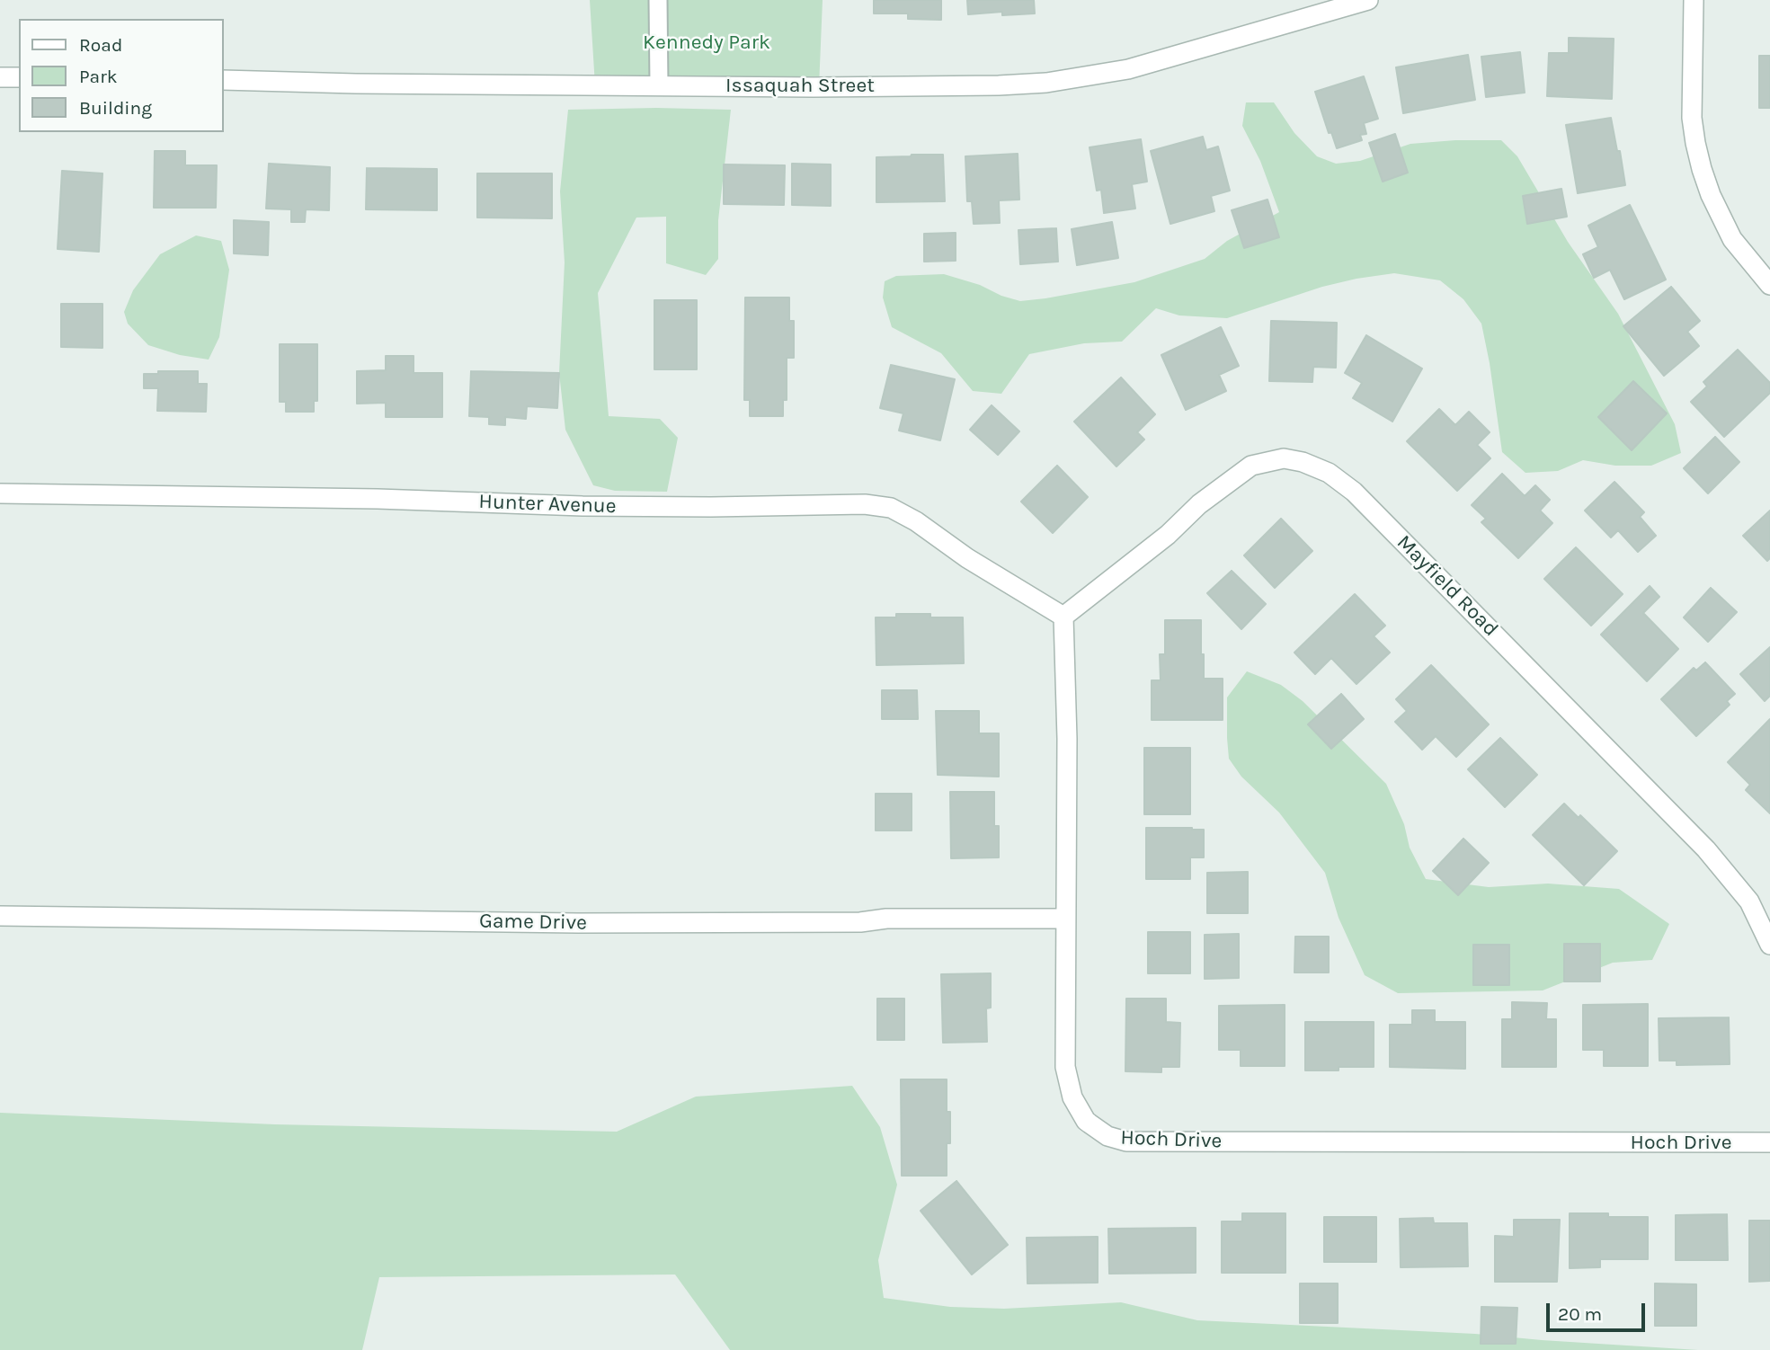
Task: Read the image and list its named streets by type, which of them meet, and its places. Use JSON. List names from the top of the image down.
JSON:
{
  "streets": {
    "street": [
      "Issaquah Street",
      "Hunter Avenue",
      "Mayfield Road",
      "Game Drive",
      "Hoch Drive"
    ]
  },
  "crossings": [
    ["Hunter Avenue", "Mayfield Road"],
    ["Hunter Avenue", "Hoch Drive"],
    ["Mayfield Road", "Hoch Drive"],
    ["Game Drive", "Hoch Drive"]
  ],
  "parks": ["Kennedy Park"],
  "legend": ["Road", "Park", "Building"],
  "scale_bar": "20 m"
}
